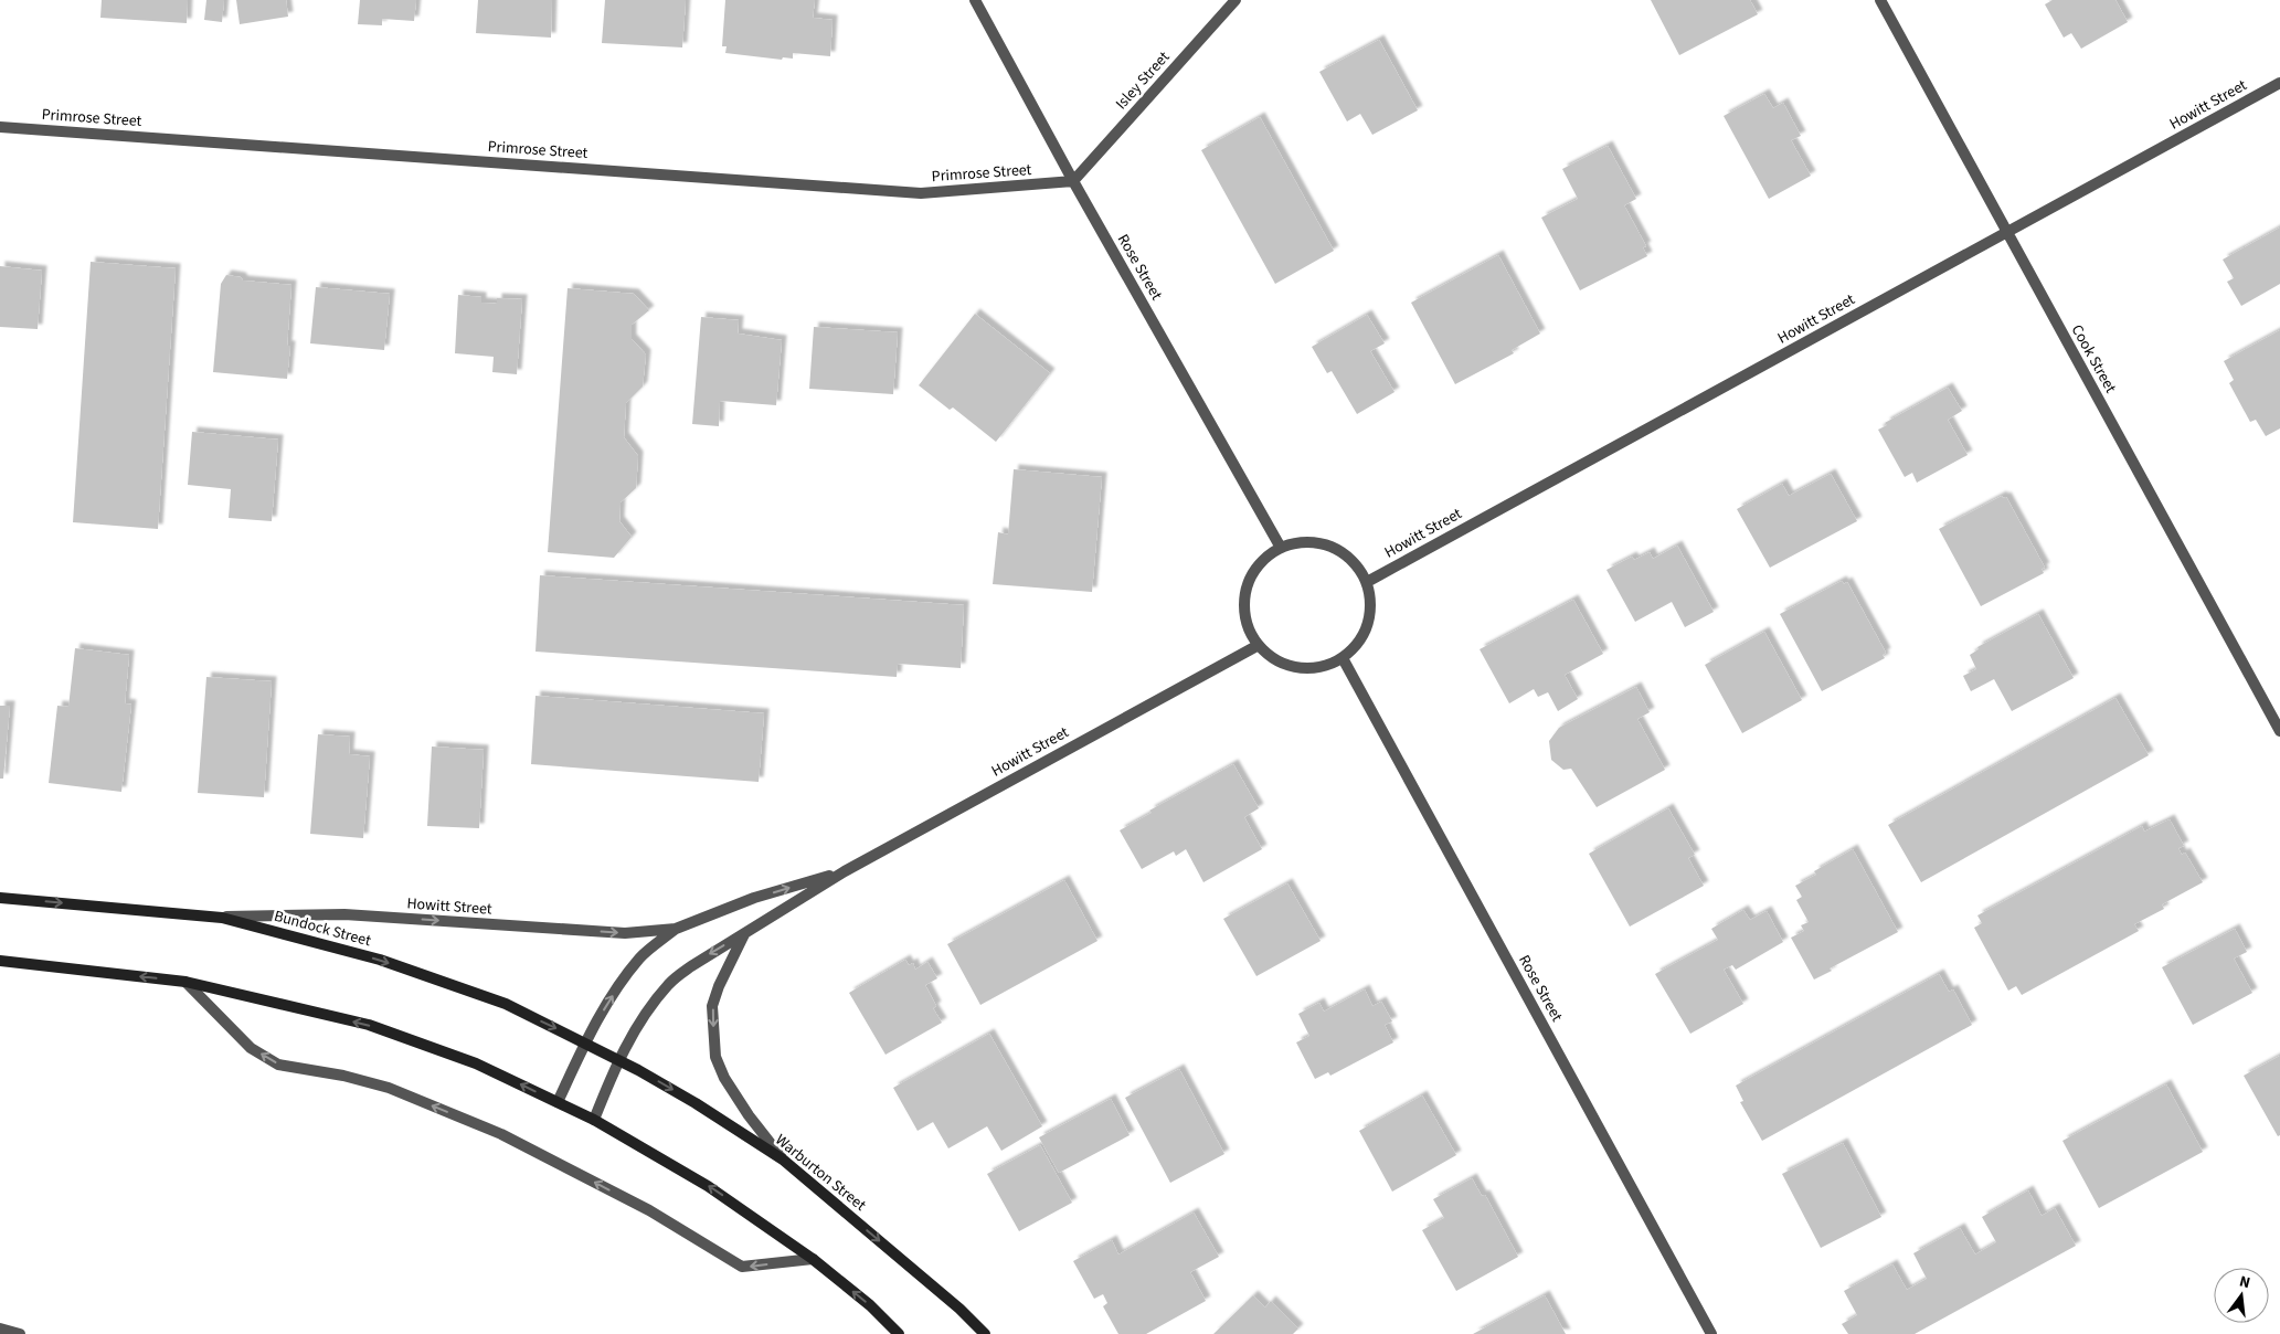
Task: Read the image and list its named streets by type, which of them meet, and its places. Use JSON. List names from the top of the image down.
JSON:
{
  "streets": {
    "main road": ["Bundock Street", "Warburton Street"],
    "street": [
      "Isley Street",
      "Howitt Street",
      "Primrose Street",
      "Rose Street",
      "Cook Street"
    ]
  },
  "crossings": [
    ["Isley Street", "Primrose Street"],
    ["Isley Street", "Rose Street"],
    ["Howitt Street", "Rose Street"],
    ["Howitt Street", "Cook Street"],
    ["Howitt Street", "Bundock Street"],
    ["Howitt Street", "Warburton Street"],
    ["Primrose Street", "Rose Street"],
    ["Bundock Street", "Warburton Street"]
  ],
  "north": "top"
}
